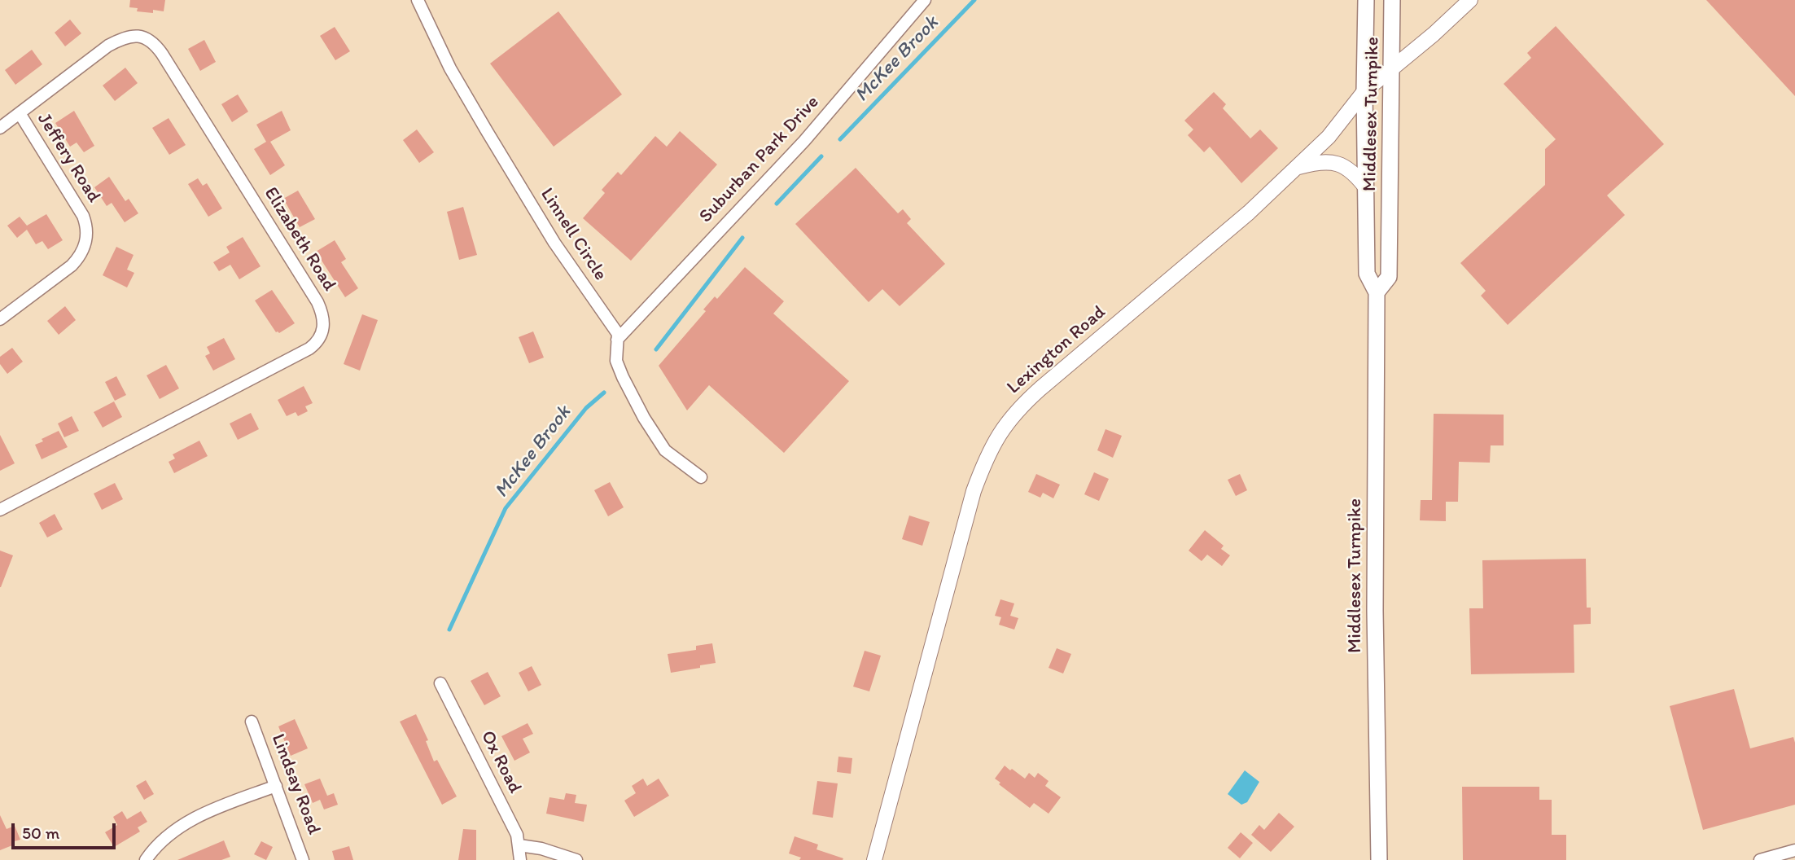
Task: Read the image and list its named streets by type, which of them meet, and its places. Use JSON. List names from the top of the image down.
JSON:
{
  "streets": {
    "main road": ["Middlesex Turnpike"],
    "street": [
      "Jeffery Road",
      "Suburban Park Drive",
      "Linnell Circle",
      "Elizabeth Road",
      "Lexington Road",
      "Ox Road",
      "Lindsay Road"
    ]
  },
  "crossings": [
    ["Middlesex Turnpike", "Lexington Road"],
    ["Jeffery Road", "Elizabeth Road"],
    ["Suburban Park Drive", "Linnell Circle"]
  ],
  "water": ["McKee Brook"],
  "scale_bar": "50 m"
}
